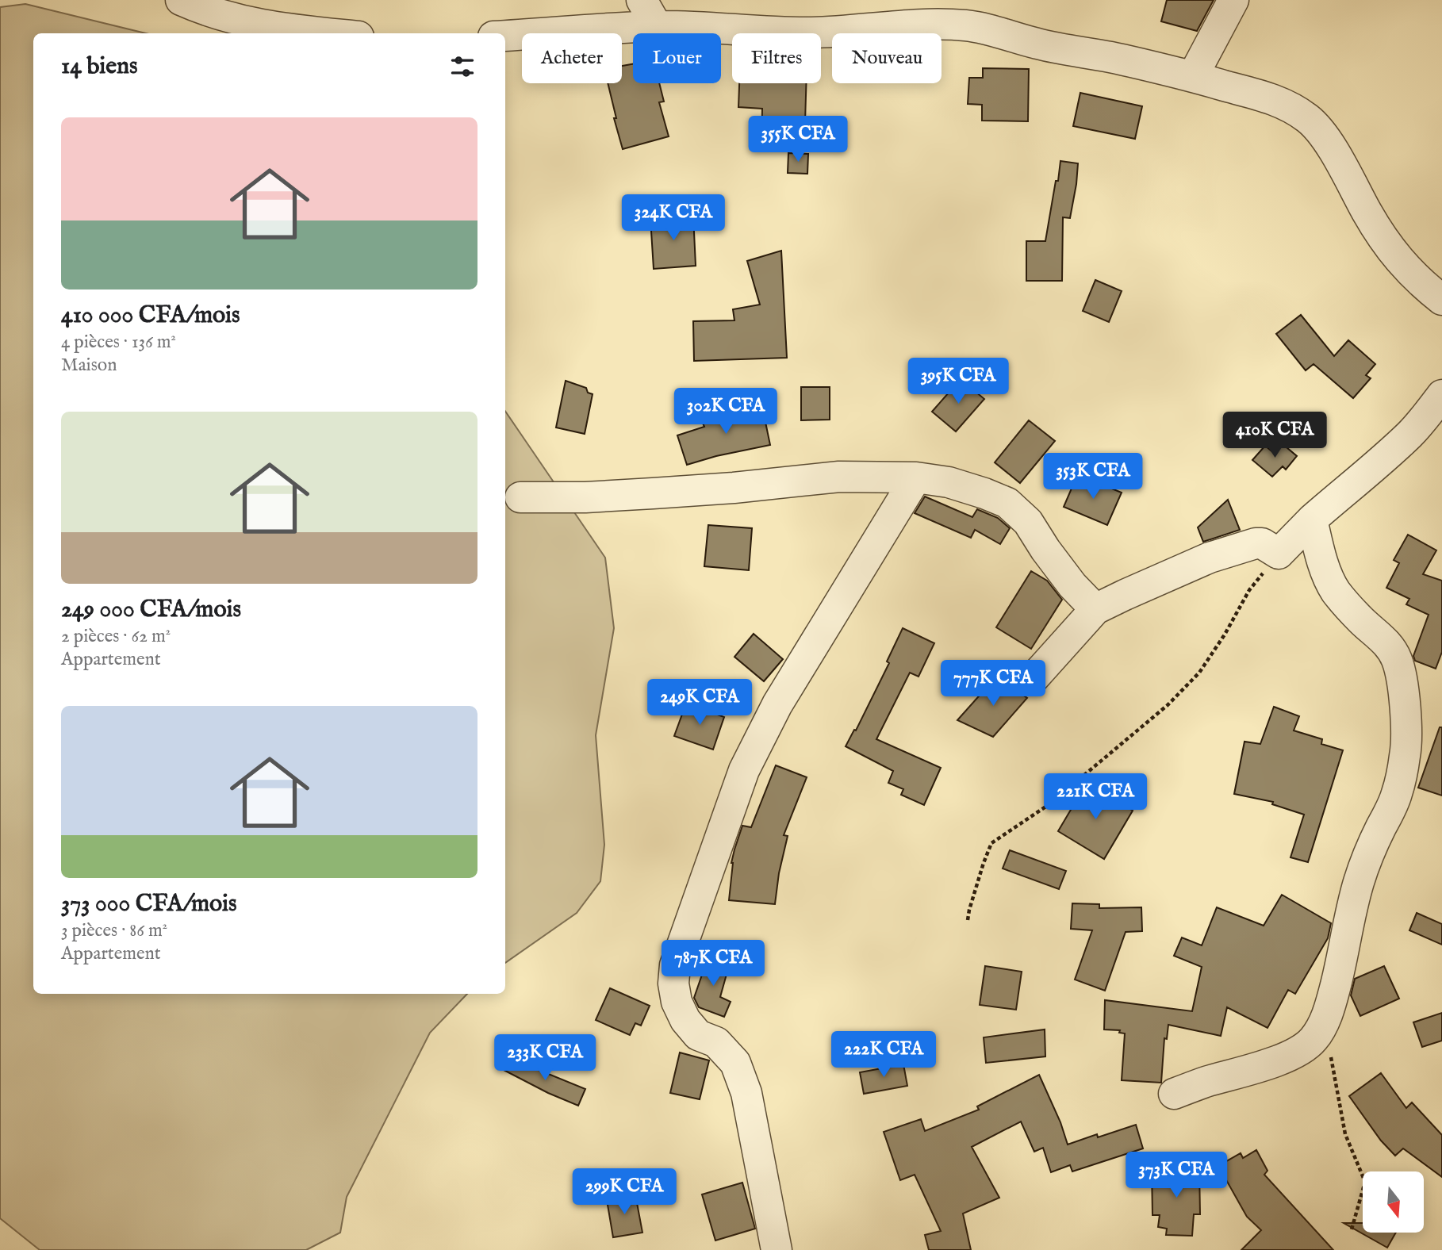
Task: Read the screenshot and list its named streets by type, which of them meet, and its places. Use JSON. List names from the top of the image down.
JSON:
{
  "north": "bottom",
  "page": {
    "chip": [
      "Acheter",
      "Louer",
      "Filtres",
      "Nouveau"
    ],
    "heading": "14 biens",
    "list": [
      {
        "name": "410 000 CFA/mois",
        "note": "4 pièces · 136 m² · Maison"
      },
      {
        "name": "249 000 CFA/mois",
        "note": "2 pièces · 62 m² · Appartement"
      },
      {
        "name": "373 000 CFA/mois",
        "note": "3 pièces · 86 m² · Appartement"
      }
    ],
    "price": [
      "355K CFA",
      "324K CFA",
      "395K CFA",
      "302K CFA",
      "410K CFA",
      "353K CFA",
      "777K CFA",
      "249K CFA",
      "221K CFA",
      "787K CFA",
      "222K CFA",
      "233K CFA",
      "373K CFA",
      "299K CFA"
    ]
  }
}
